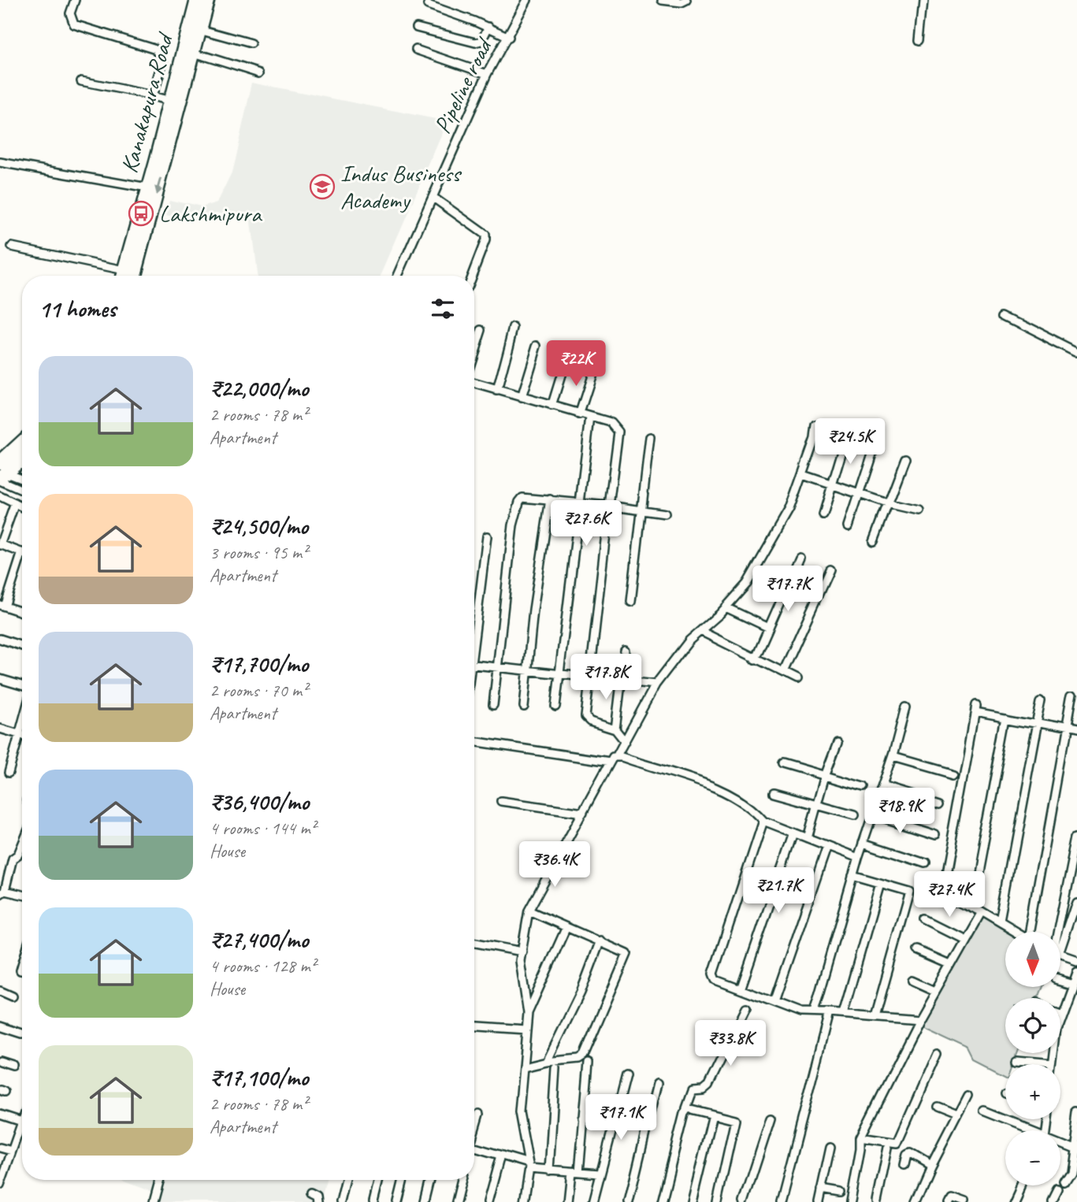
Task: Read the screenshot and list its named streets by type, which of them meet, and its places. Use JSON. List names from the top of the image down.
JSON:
{
  "streets": {
    "highway": ["Kanakapura Road"],
    "street": ["Pipeline road"]
  },
  "places": {
    "school or university": ["Indus Business Academy"],
    "bus stop": ["Lakshmipura"]
  },
  "north": "bottom",
  "page": {
    "heading": "11 homes",
    "price": [
      "₹22K",
      "₹24.5K",
      "₹27.6K",
      "₹17.7K",
      "₹17.8K",
      "₹18.9K",
      "₹36.4K",
      "₹21.7K",
      "₹27.4K",
      "₹33.8K",
      "₹17.1K"
    ],
    "list": [
      {
        "name": "₹22,000/mo",
        "note": "2 rooms · 78 m² · Apartment"
      },
      {
        "name": "₹24,500/mo",
        "note": "3 rooms · 95 m² · Apartment"
      },
      {
        "name": "₹17,700/mo",
        "note": "2 rooms · 70 m² · Apartment"
      },
      {
        "name": "₹36,400/mo",
        "note": "4 rooms · 144 m² · House"
      },
      {
        "name": "₹27,400/mo",
        "note": "4 rooms · 128 m² · House"
      },
      {
        "name": "₹17,100/mo",
        "note": "2 rooms · 78 m² · Apartment"
      }
    ],
    "map_buttons": ["+", "−"]
  }
}
